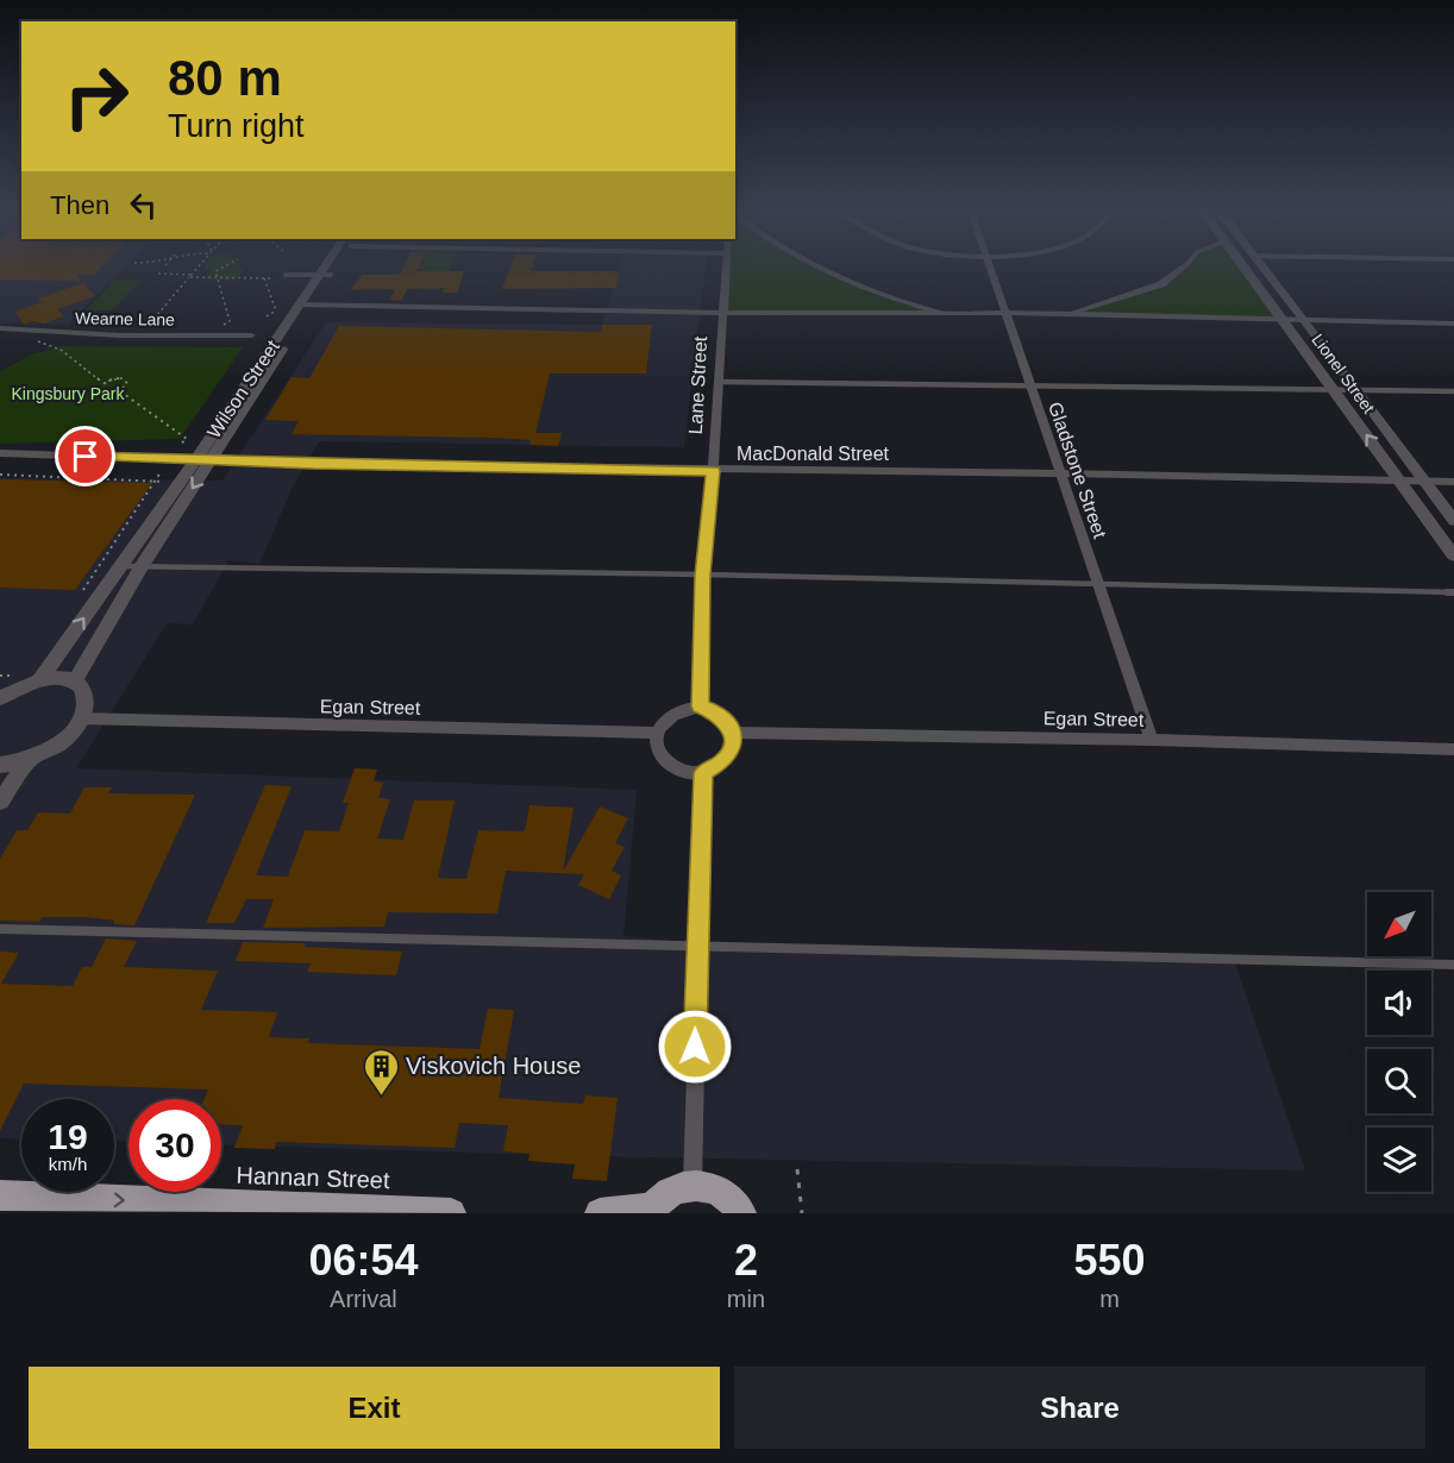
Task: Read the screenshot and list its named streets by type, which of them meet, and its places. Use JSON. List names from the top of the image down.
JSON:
{
  "streets": {
    "highway": ["Hannan Street"],
    "street": [
      "Wearne Lane",
      "Lionel Street",
      "Lane Street",
      "Wilson Street",
      "MacDonald Street",
      "Gladstone Street",
      "Egan Street"
    ]
  },
  "crossings": [
    ["Lionel Street", "MacDonald Street"],
    ["Lane Street", "MacDonald Street"],
    ["Lane Street", "Egan Street"],
    ["Wilson Street", "MacDonald Street"],
    ["MacDonald Street", "Gladstone Street"],
    ["Gladstone Street", "Egan Street"]
  ],
  "one_way": ["Hannan Street"],
  "parks": ["Kingsbury Park"],
  "places": {
    "building": ["Viskovich House"]
  },
  "north": "bottom left",
  "page": {
    "turn": ["80 m", "Turn right"],
    "then": "Then",
    "speed": "19 km/h",
    "limit": "30",
    "eta": [
      "06:54",
      "Arrival",
      "2",
      "min",
      "550",
      "m"
    ],
    "buttons": ["Exit", "Share"]
  }
}
